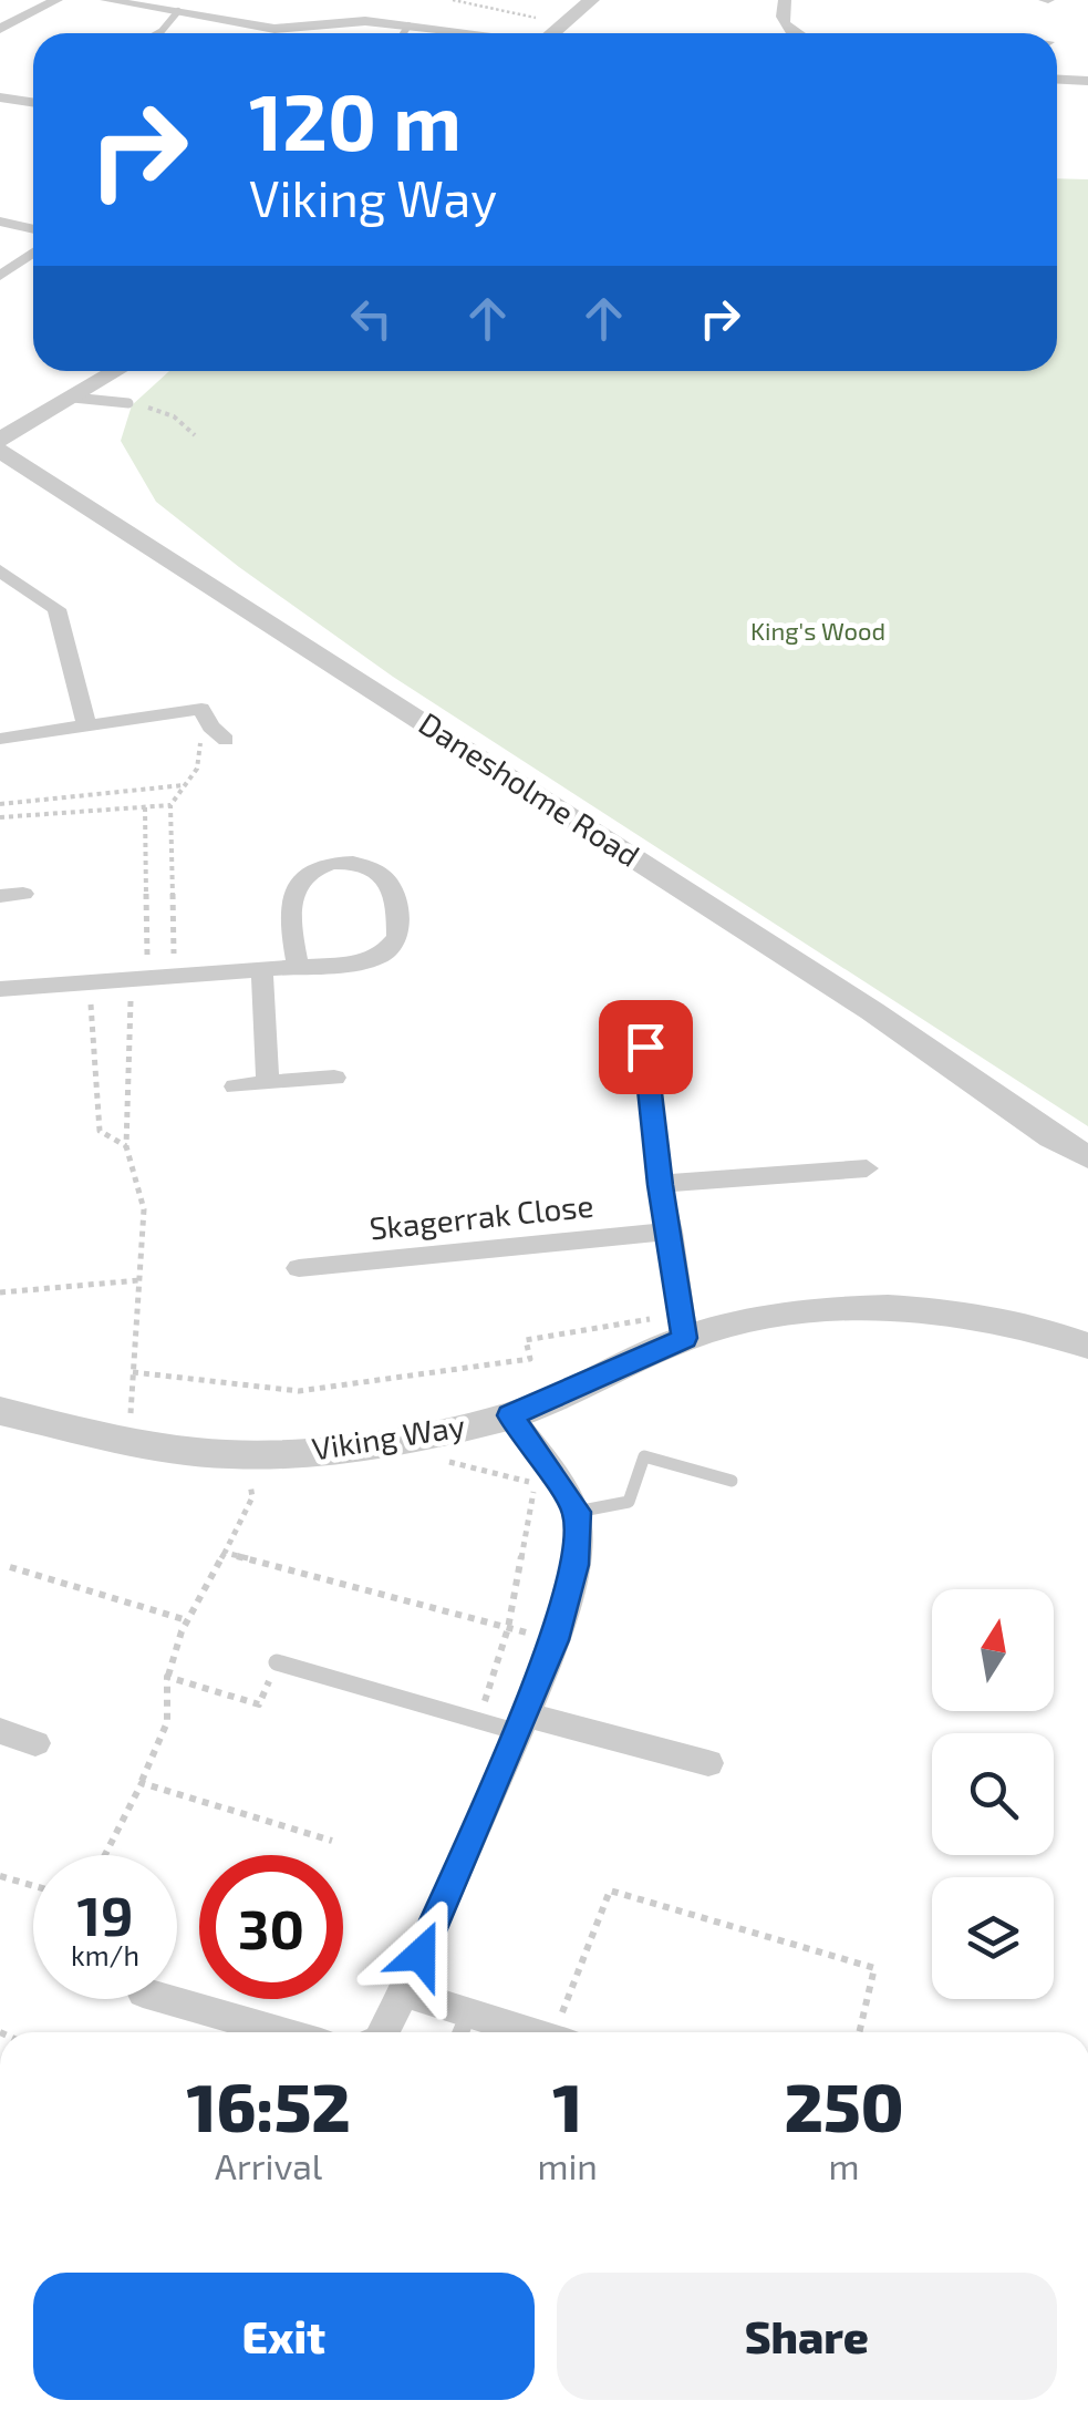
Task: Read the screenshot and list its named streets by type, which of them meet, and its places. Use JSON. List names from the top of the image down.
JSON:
{
  "streets": {
    "street": ["Danesholme Road", "Skagerrak Close", "Viking Way"]
  },
  "parks": ["King's Wood"],
  "north": "top",
  "page": {
    "turn": ["120 m", "Viking Way"],
    "speed": "19 km/h",
    "limit": "30",
    "eta": [
      "16:52",
      "Arrival",
      "1",
      "min",
      "250",
      "m"
    ],
    "buttons": ["Exit", "Share"]
  }
}
